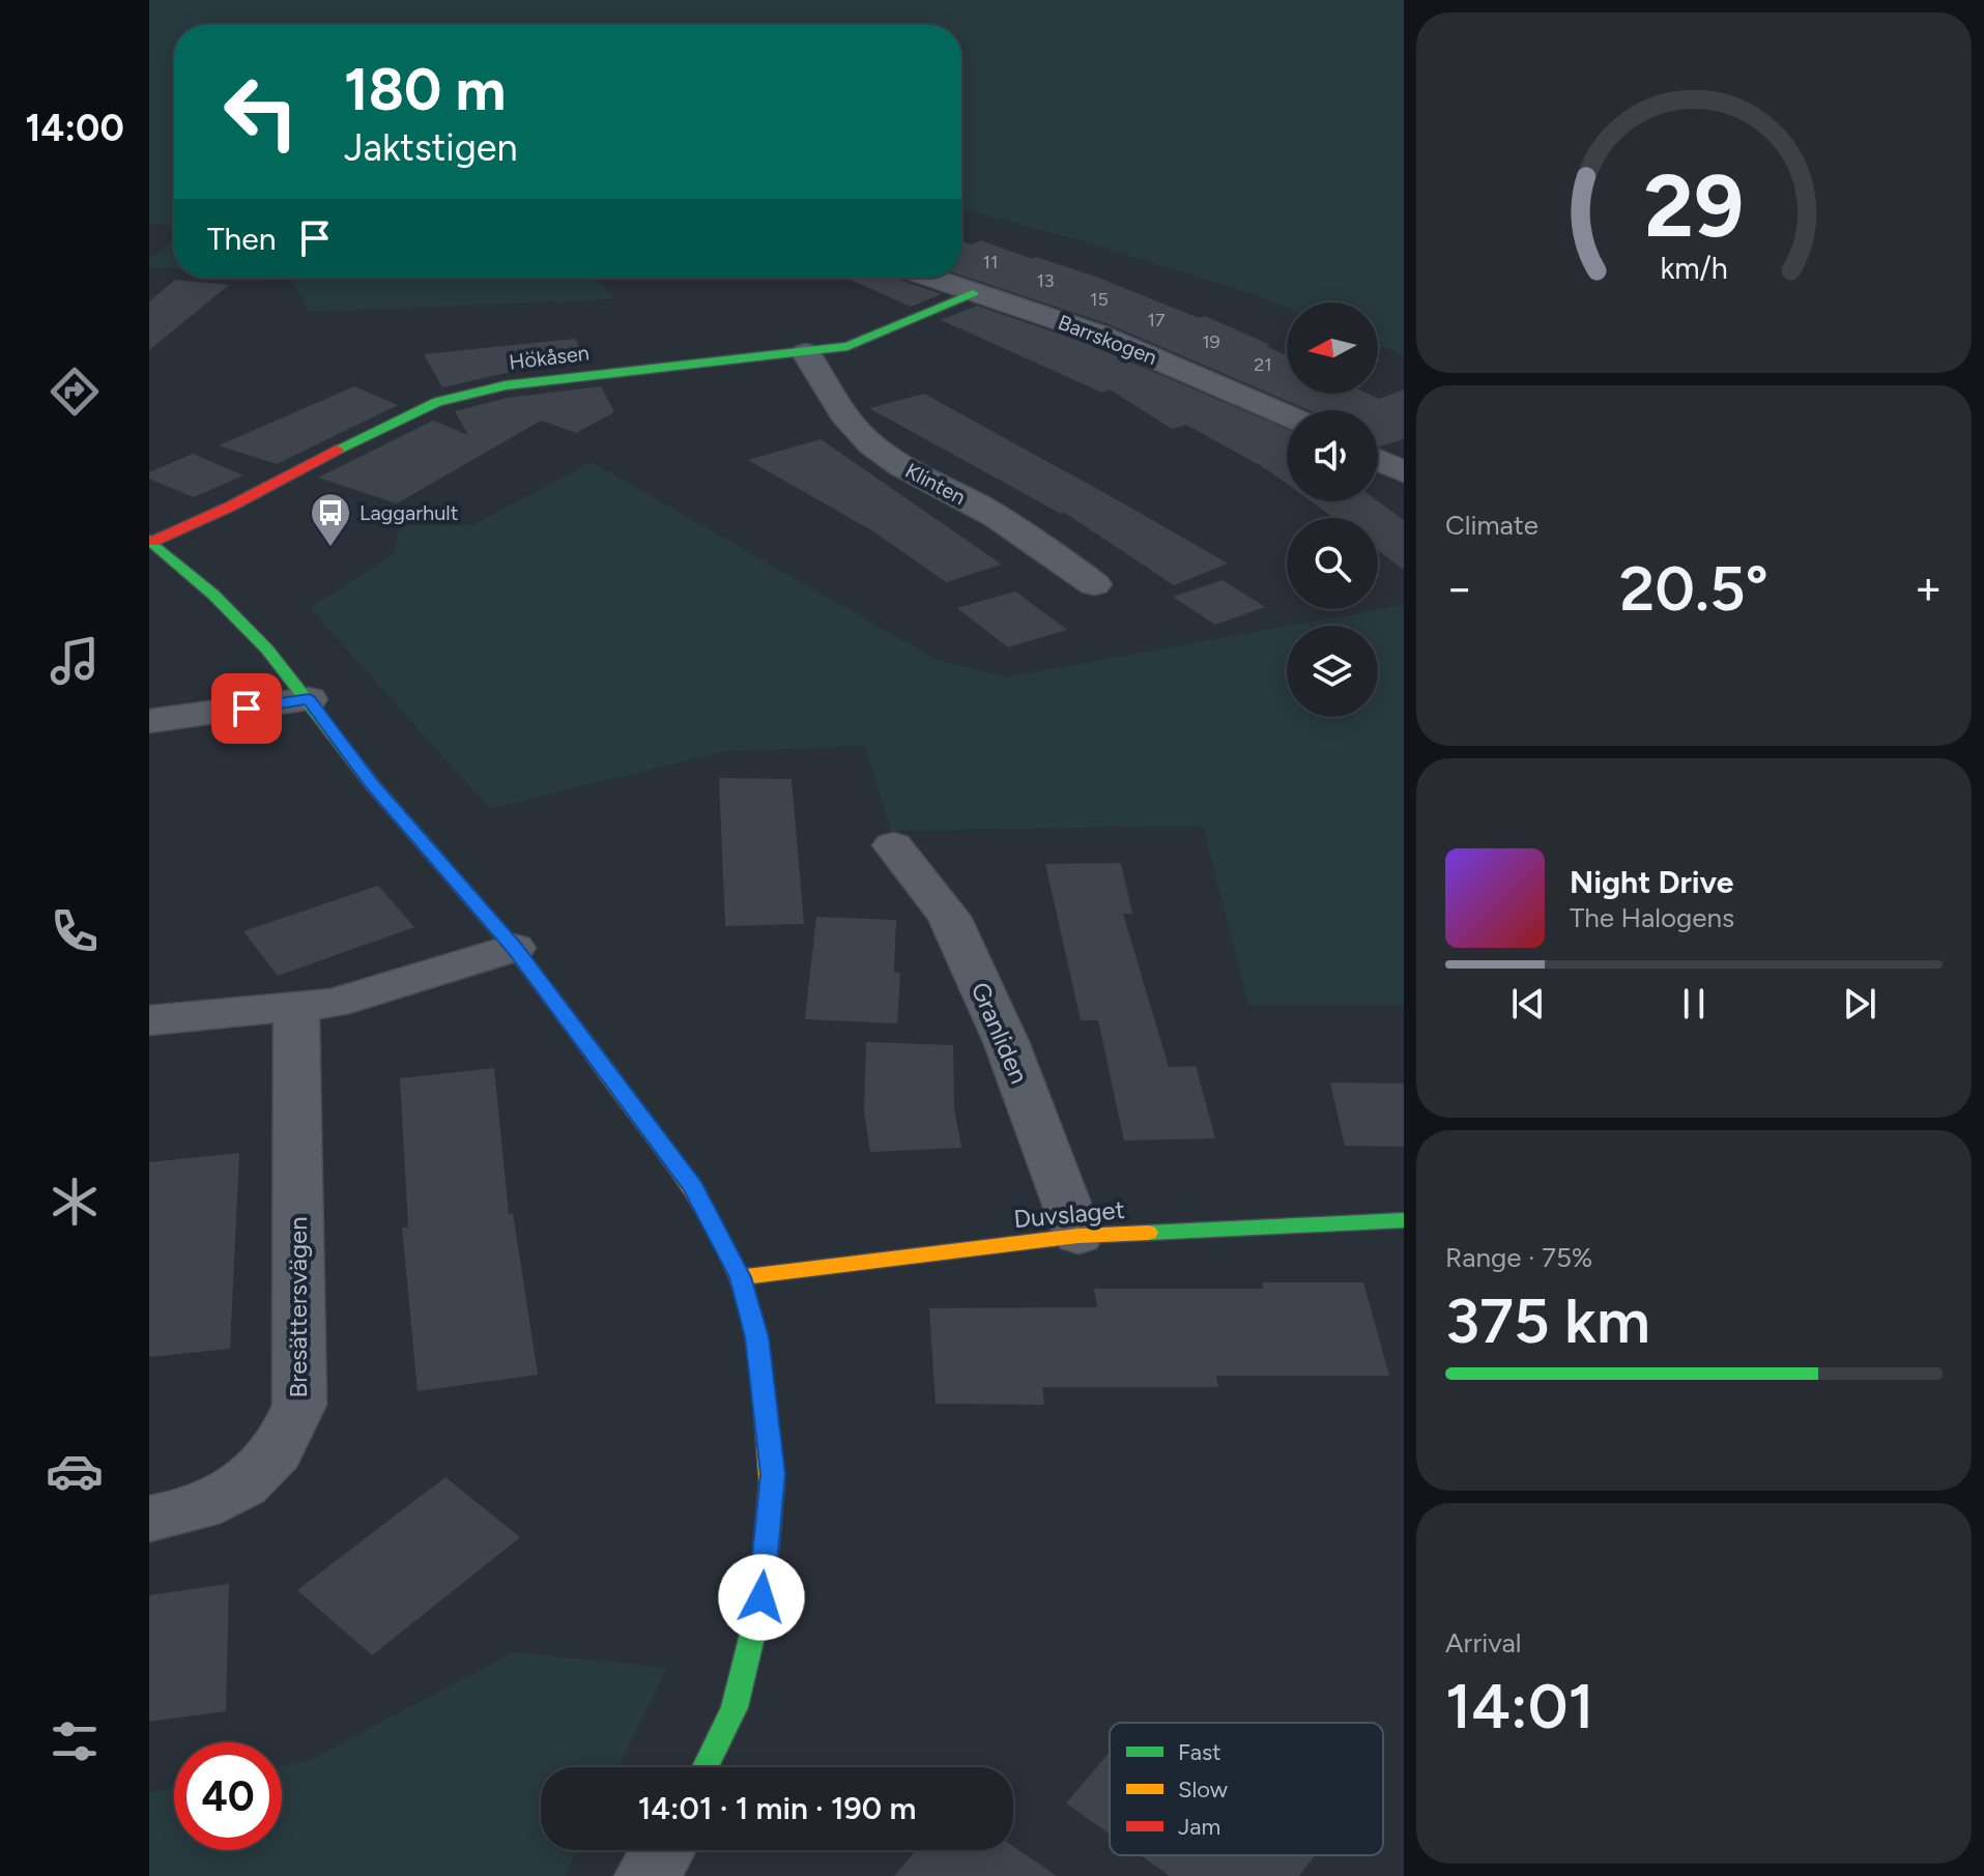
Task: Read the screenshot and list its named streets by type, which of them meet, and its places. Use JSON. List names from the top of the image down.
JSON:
{
  "streets": {
    "street": [
      "Barrskogen",
      "Hökåsen",
      "Klinten",
      "Granliden",
      "Duvslaget",
      "Bresättersvägen"
    ]
  },
  "crossings": [
    ["Barrskogen", "Hökåsen"],
    ["Hökåsen", "Klinten"],
    ["Granliden", "Duvslaget"]
  ],
  "places": {
    "bus stop": ["Laggarhult"]
  },
  "house_numbers": [
    "11",
    "13",
    "15",
    "17",
    "19",
    "21"
  ],
  "legend": ["Fast", "Slow", "Jam"],
  "north": "left",
  "page": {
    "tabs": "14:00",
    "turn": ["180 m", "Jaktstigen"],
    "then": "Then",
    "tile": [
      "Climate",
      ["Range · 75%", "375 km"],
      ["Arrival", "14:01"]
    ],
    "heat": ["−", "20.5°", "+"],
    "song": ["Night Drive", "The Halogens"],
    "limit": "40",
    "trip": "14:01 · 1 min · 190 m",
    "gauge": ["29", "km/h"]
  }
}
